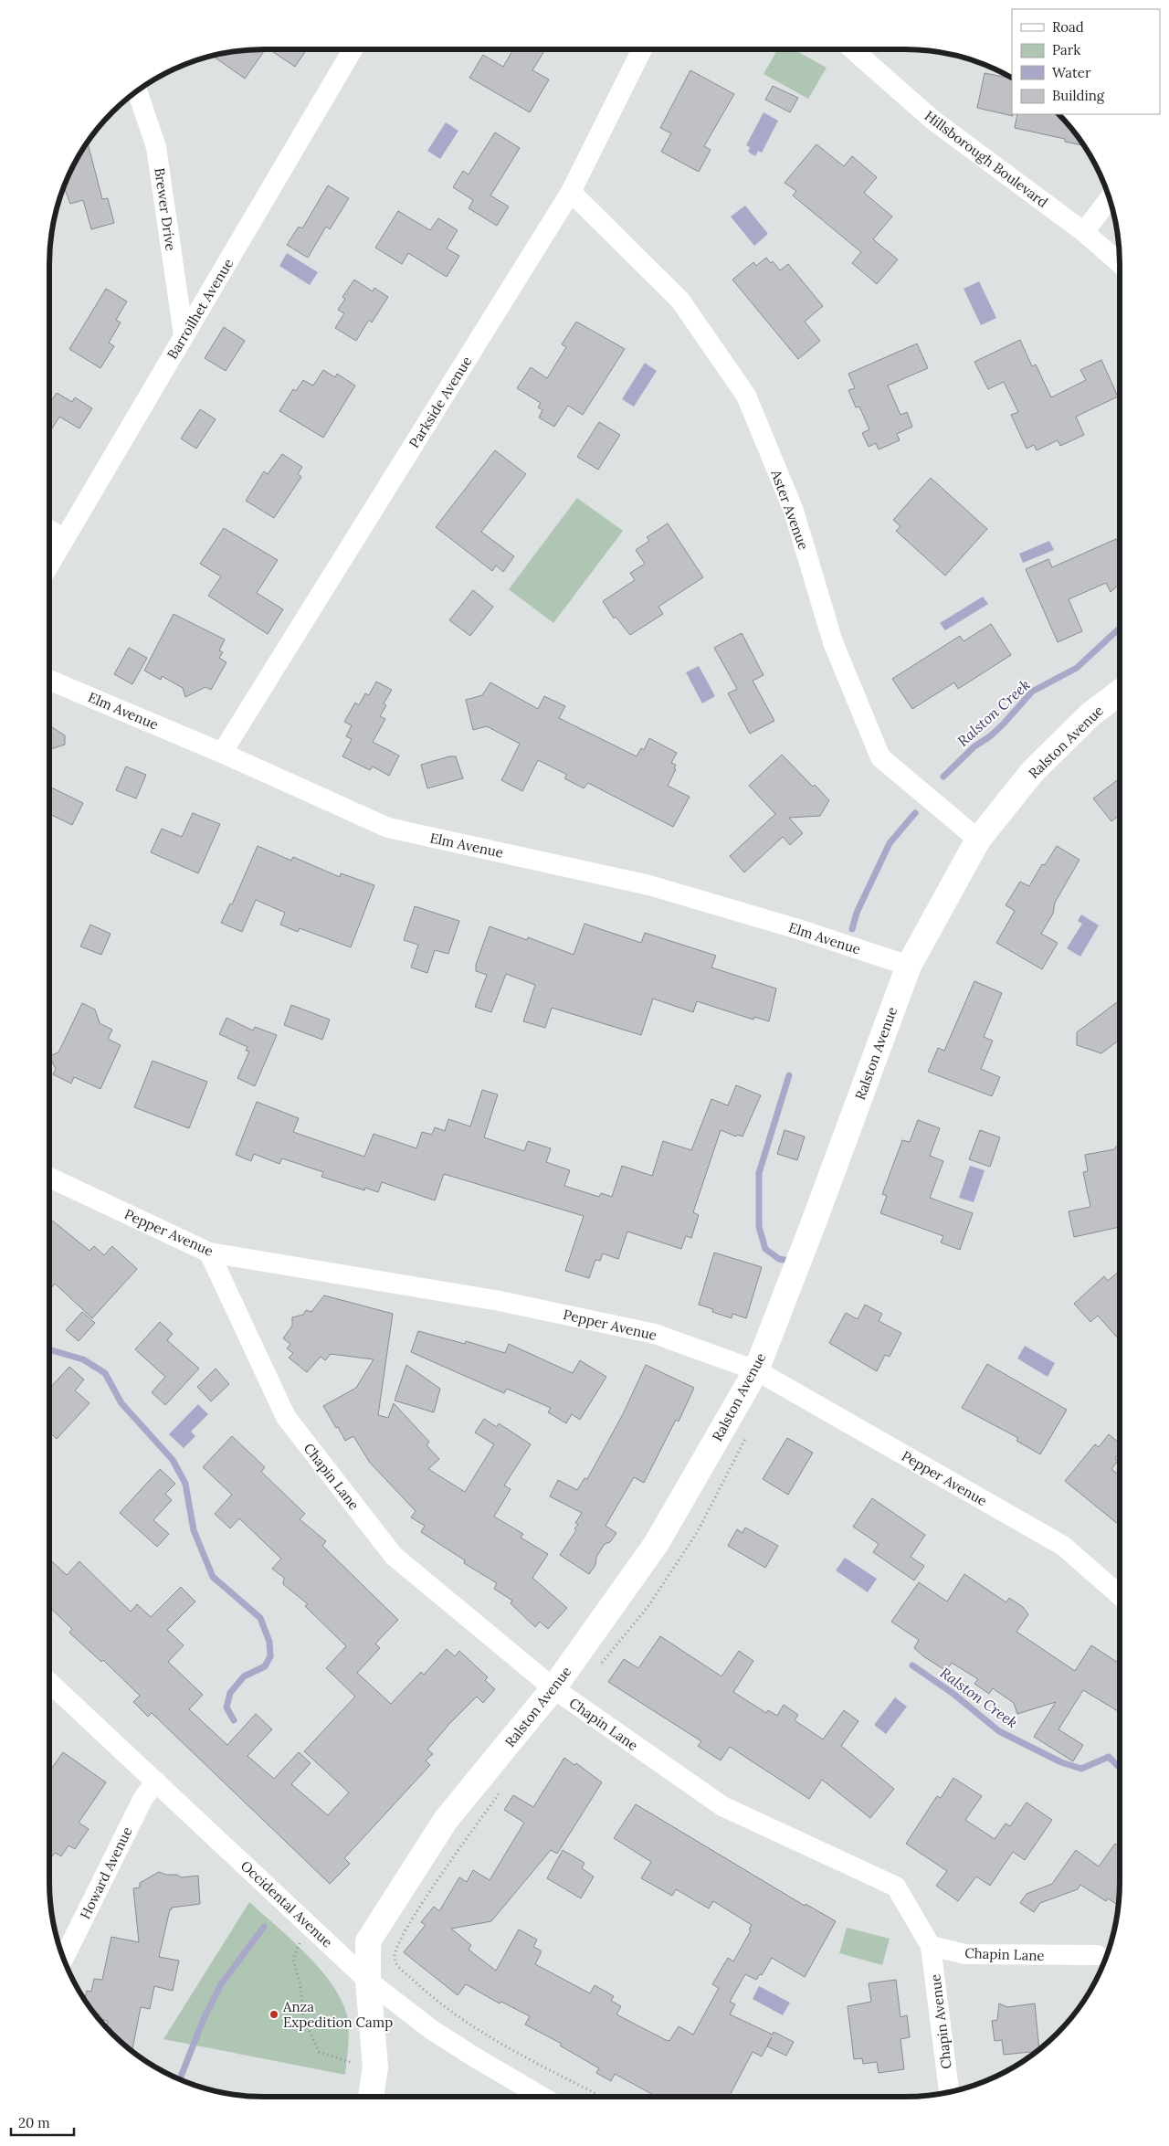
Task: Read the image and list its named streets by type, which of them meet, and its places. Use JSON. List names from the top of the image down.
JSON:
{
  "streets": {
    "street": [
      "Hillsborough Boulevard",
      "Brewer Drive",
      "Barroilhet Avenue",
      "Parkside Avenue",
      "Aster Avenue",
      "Elm Avenue",
      "Ralston Avenue",
      "Pepper Avenue",
      "Chapin Lane",
      "Howard Avenue",
      "Occidental Avenue",
      "Chapin Avenue"
    ]
  },
  "crossings": [
    ["Brewer Drive", "Barroilhet Avenue"],
    ["Parkside Avenue", "Aster Avenue"],
    ["Parkside Avenue", "Elm Avenue"],
    ["Aster Avenue", "Ralston Avenue"],
    ["Elm Avenue", "Ralston Avenue"],
    ["Ralston Avenue", "Pepper Avenue"],
    ["Ralston Avenue", "Chapin Lane"],
    ["Ralston Avenue", "Occidental Avenue"],
    ["Pepper Avenue", "Chapin Lane"],
    ["Chapin Lane", "Chapin Avenue"],
    ["Howard Avenue", "Occidental Avenue"]
  ],
  "water": ["Ralston Creek"],
  "places": ["Anza Expedition Camp"],
  "legend": [
    "Road",
    "Park",
    "Water",
    "Building"
  ],
  "scale_bar": "20 m"
}
